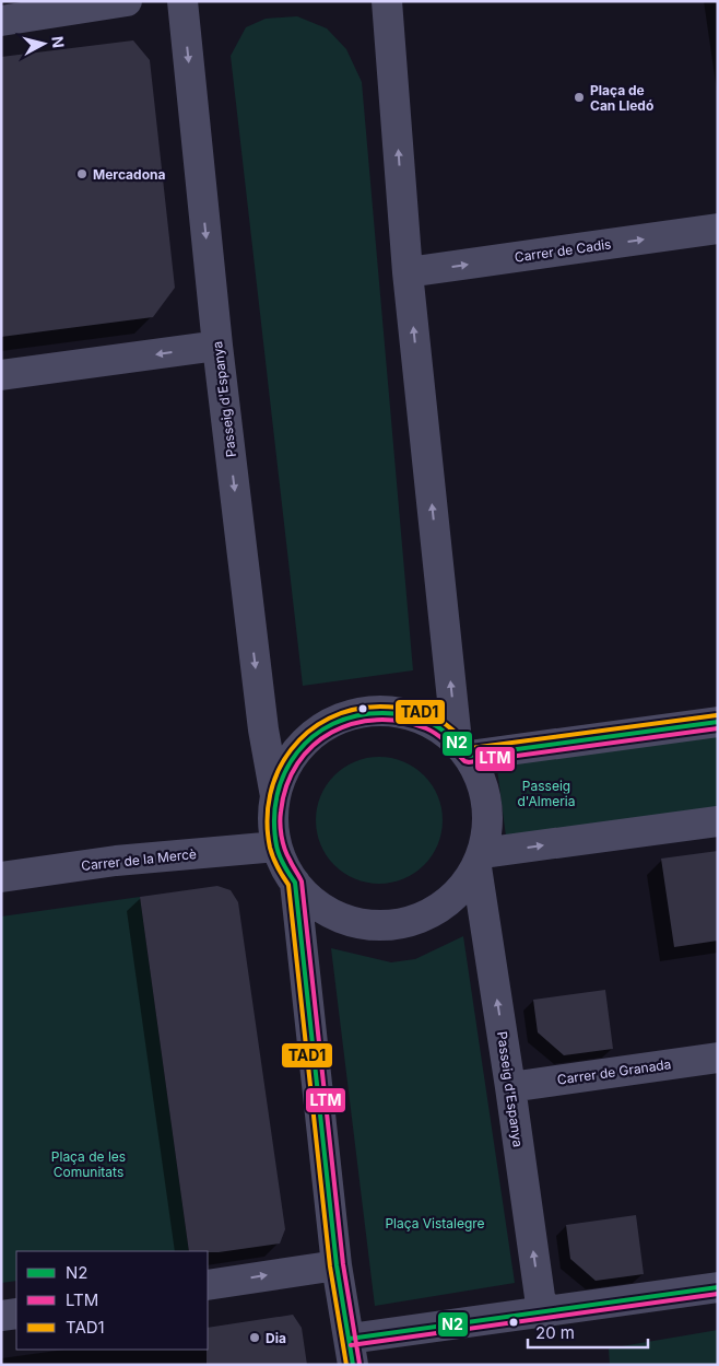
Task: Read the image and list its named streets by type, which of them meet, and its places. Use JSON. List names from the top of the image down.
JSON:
{
  "streets": {
    "street": [
      "Carrer de Cadis",
      "Passeig d'Espanya",
      "Carrer de la Mercè",
      "Carrer de Granada"
    ]
  },
  "crossings": [
    ["Carrer de Cadis", "Passeig d'Espanya"],
    ["Passeig d'Espanya", "Carrer de la Mercè"],
    ["Passeig d'Espanya", "Carrer de Granada"]
  ],
  "one_way": ["Carrer de Cadis"],
  "parks": ["Passeig d'Almeria", "Plaça de les Comunitats", "Plaça Vistalegre"],
  "places": ["Plaça de Can Lledó", "Mercadona", "Dia"],
  "lines": ["transit line TAD1", "transit line N2", "transit line LTM"],
  "legend": ["N2", "LTM", "TAD1"],
  "scale_bar": "20 m",
  "north": "right"
}
